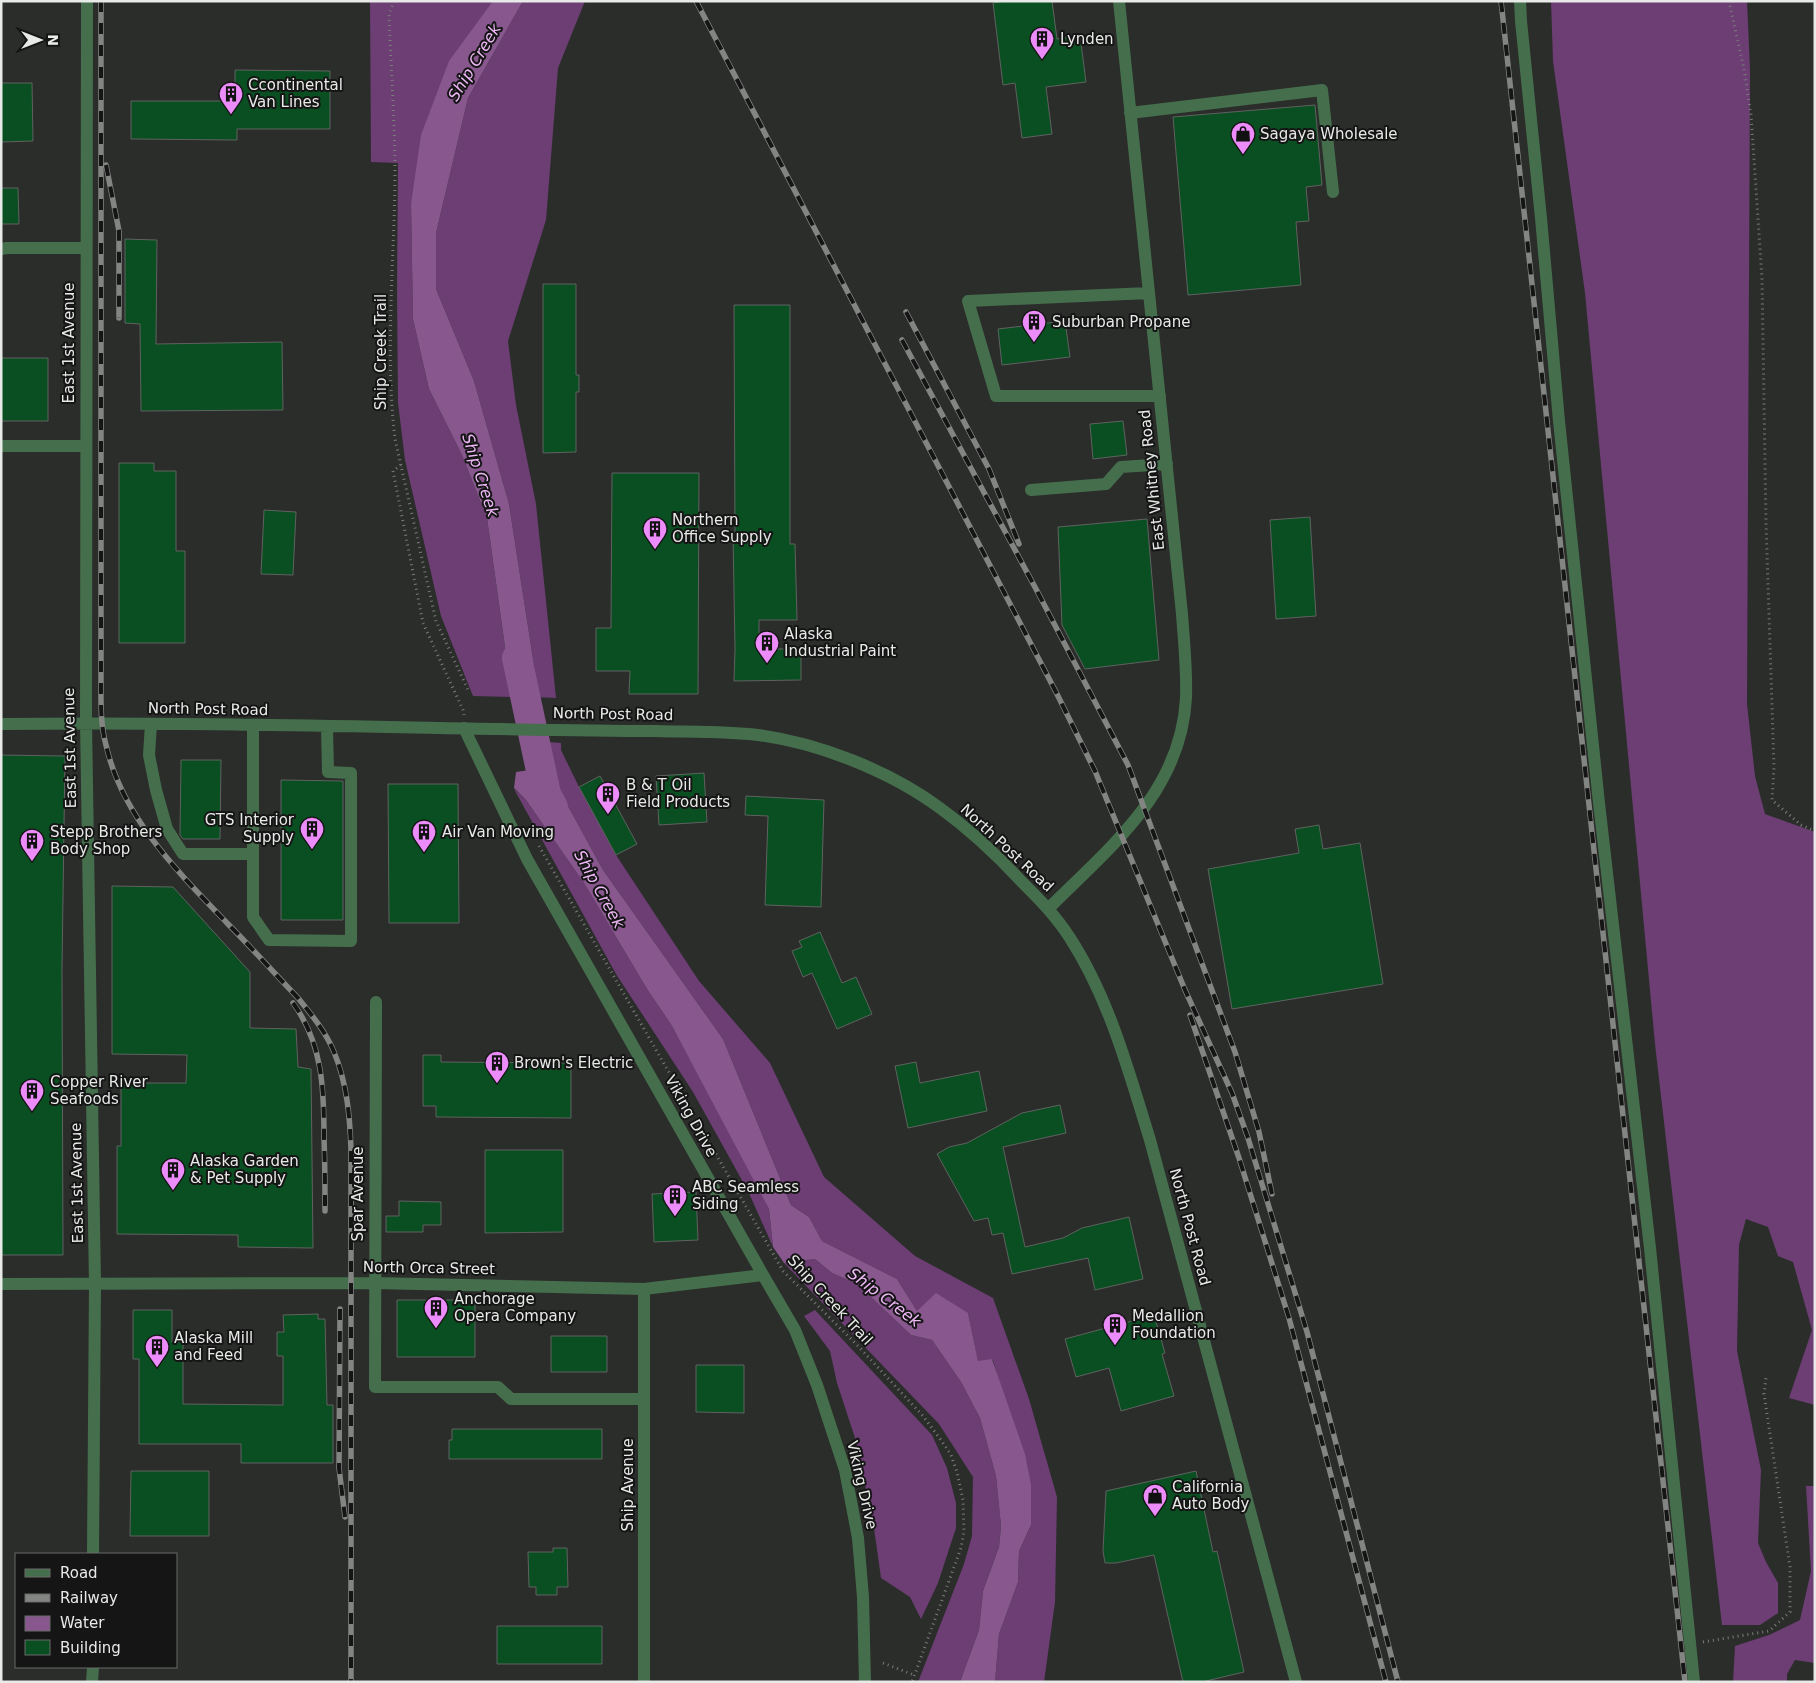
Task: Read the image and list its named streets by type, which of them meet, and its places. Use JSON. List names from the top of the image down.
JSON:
{
  "streets": {
    "street": [
      "East 1st Avenue",
      "East Whitney Road",
      "North Post Road",
      "Viking Drive",
      "Spar Avenue",
      "North Orca Street",
      "Ship Avenue"
    ],
    "path": ["Ship Creek Trail"]
  },
  "crossings": [
    ["East 1st Avenue", "North Post Road"],
    ["East 1st Avenue", "North Orca Street"],
    ["East Whitney Road", "North Post Road"],
    ["North Post Road", "Viking Drive"],
    ["Viking Drive", "North Orca Street"],
    ["Spar Avenue", "North Orca Street"],
    ["Spar Avenue", "Ship Avenue"],
    ["North Orca Street", "Ship Avenue"]
  ],
  "water": ["Ship Creek"],
  "places": {
    "building": [
      "Lynden",
      "Ccontinental Van Lines",
      "Suburban Propane",
      "Northern Office Supply",
      "Alaska Industrial Paint",
      "B & T Oil Field Products",
      "GTS Interior Supply",
      "Air Van Moving",
      "Stepp Brothers Body Shop",
      "Brown's Electric",
      "Copper River Seafoods",
      "Alaska Garden & Pet Supply",
      "ABC Seamless Siding",
      "Anchorage Opera Company",
      "Medallion Foundation",
      "Alaska Mill and Feed"
    ],
    "shop": ["Sagaya Wholesale", "California Auto Body"]
  },
  "legend": [
    "Road",
    "Railway",
    "Water",
    "Building"
  ],
  "north": "right"
}
